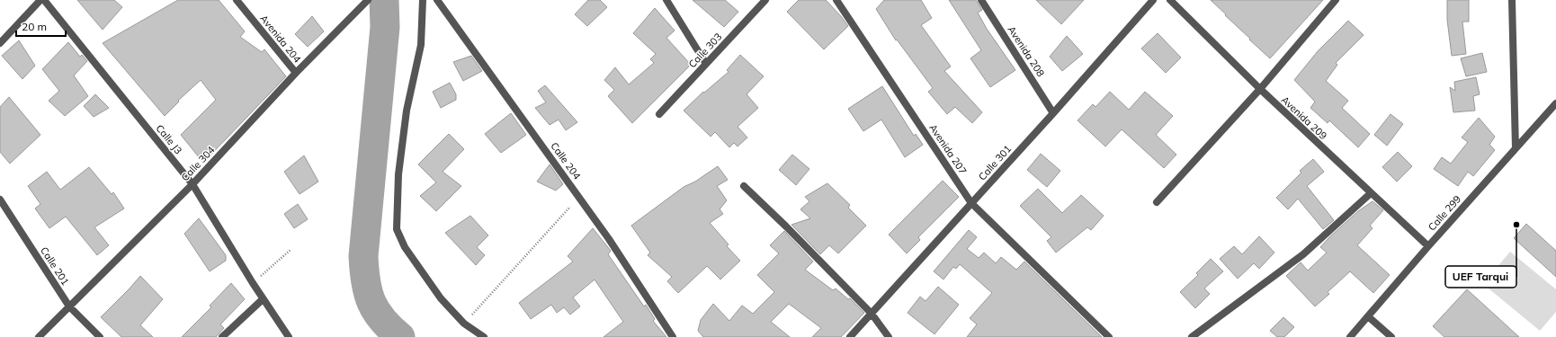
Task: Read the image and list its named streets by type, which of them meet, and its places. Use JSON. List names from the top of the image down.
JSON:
{
  "streets": {
    "street": [
      "Avenida 204",
      "Calle 303",
      "Avenida 208",
      "Avenida 209",
      "Calle J3",
      "Avenida 207",
      "Calle 204",
      "Calle 301",
      "Calle 304",
      "Calle 299",
      "Calle 201"
    ]
  },
  "crossings": [
    ["Avenida 204", "Calle 304"],
    ["Avenida 208", "Calle 301"],
    ["Avenida 209", "Calle 299"],
    ["Calle J3", "Calle 304"],
    ["Avenida 207", "Calle 301"],
    ["Calle 304", "Calle 201"]
  ],
  "places": ["UEF Tarqui"],
  "scale_bar": "20 m"
}
